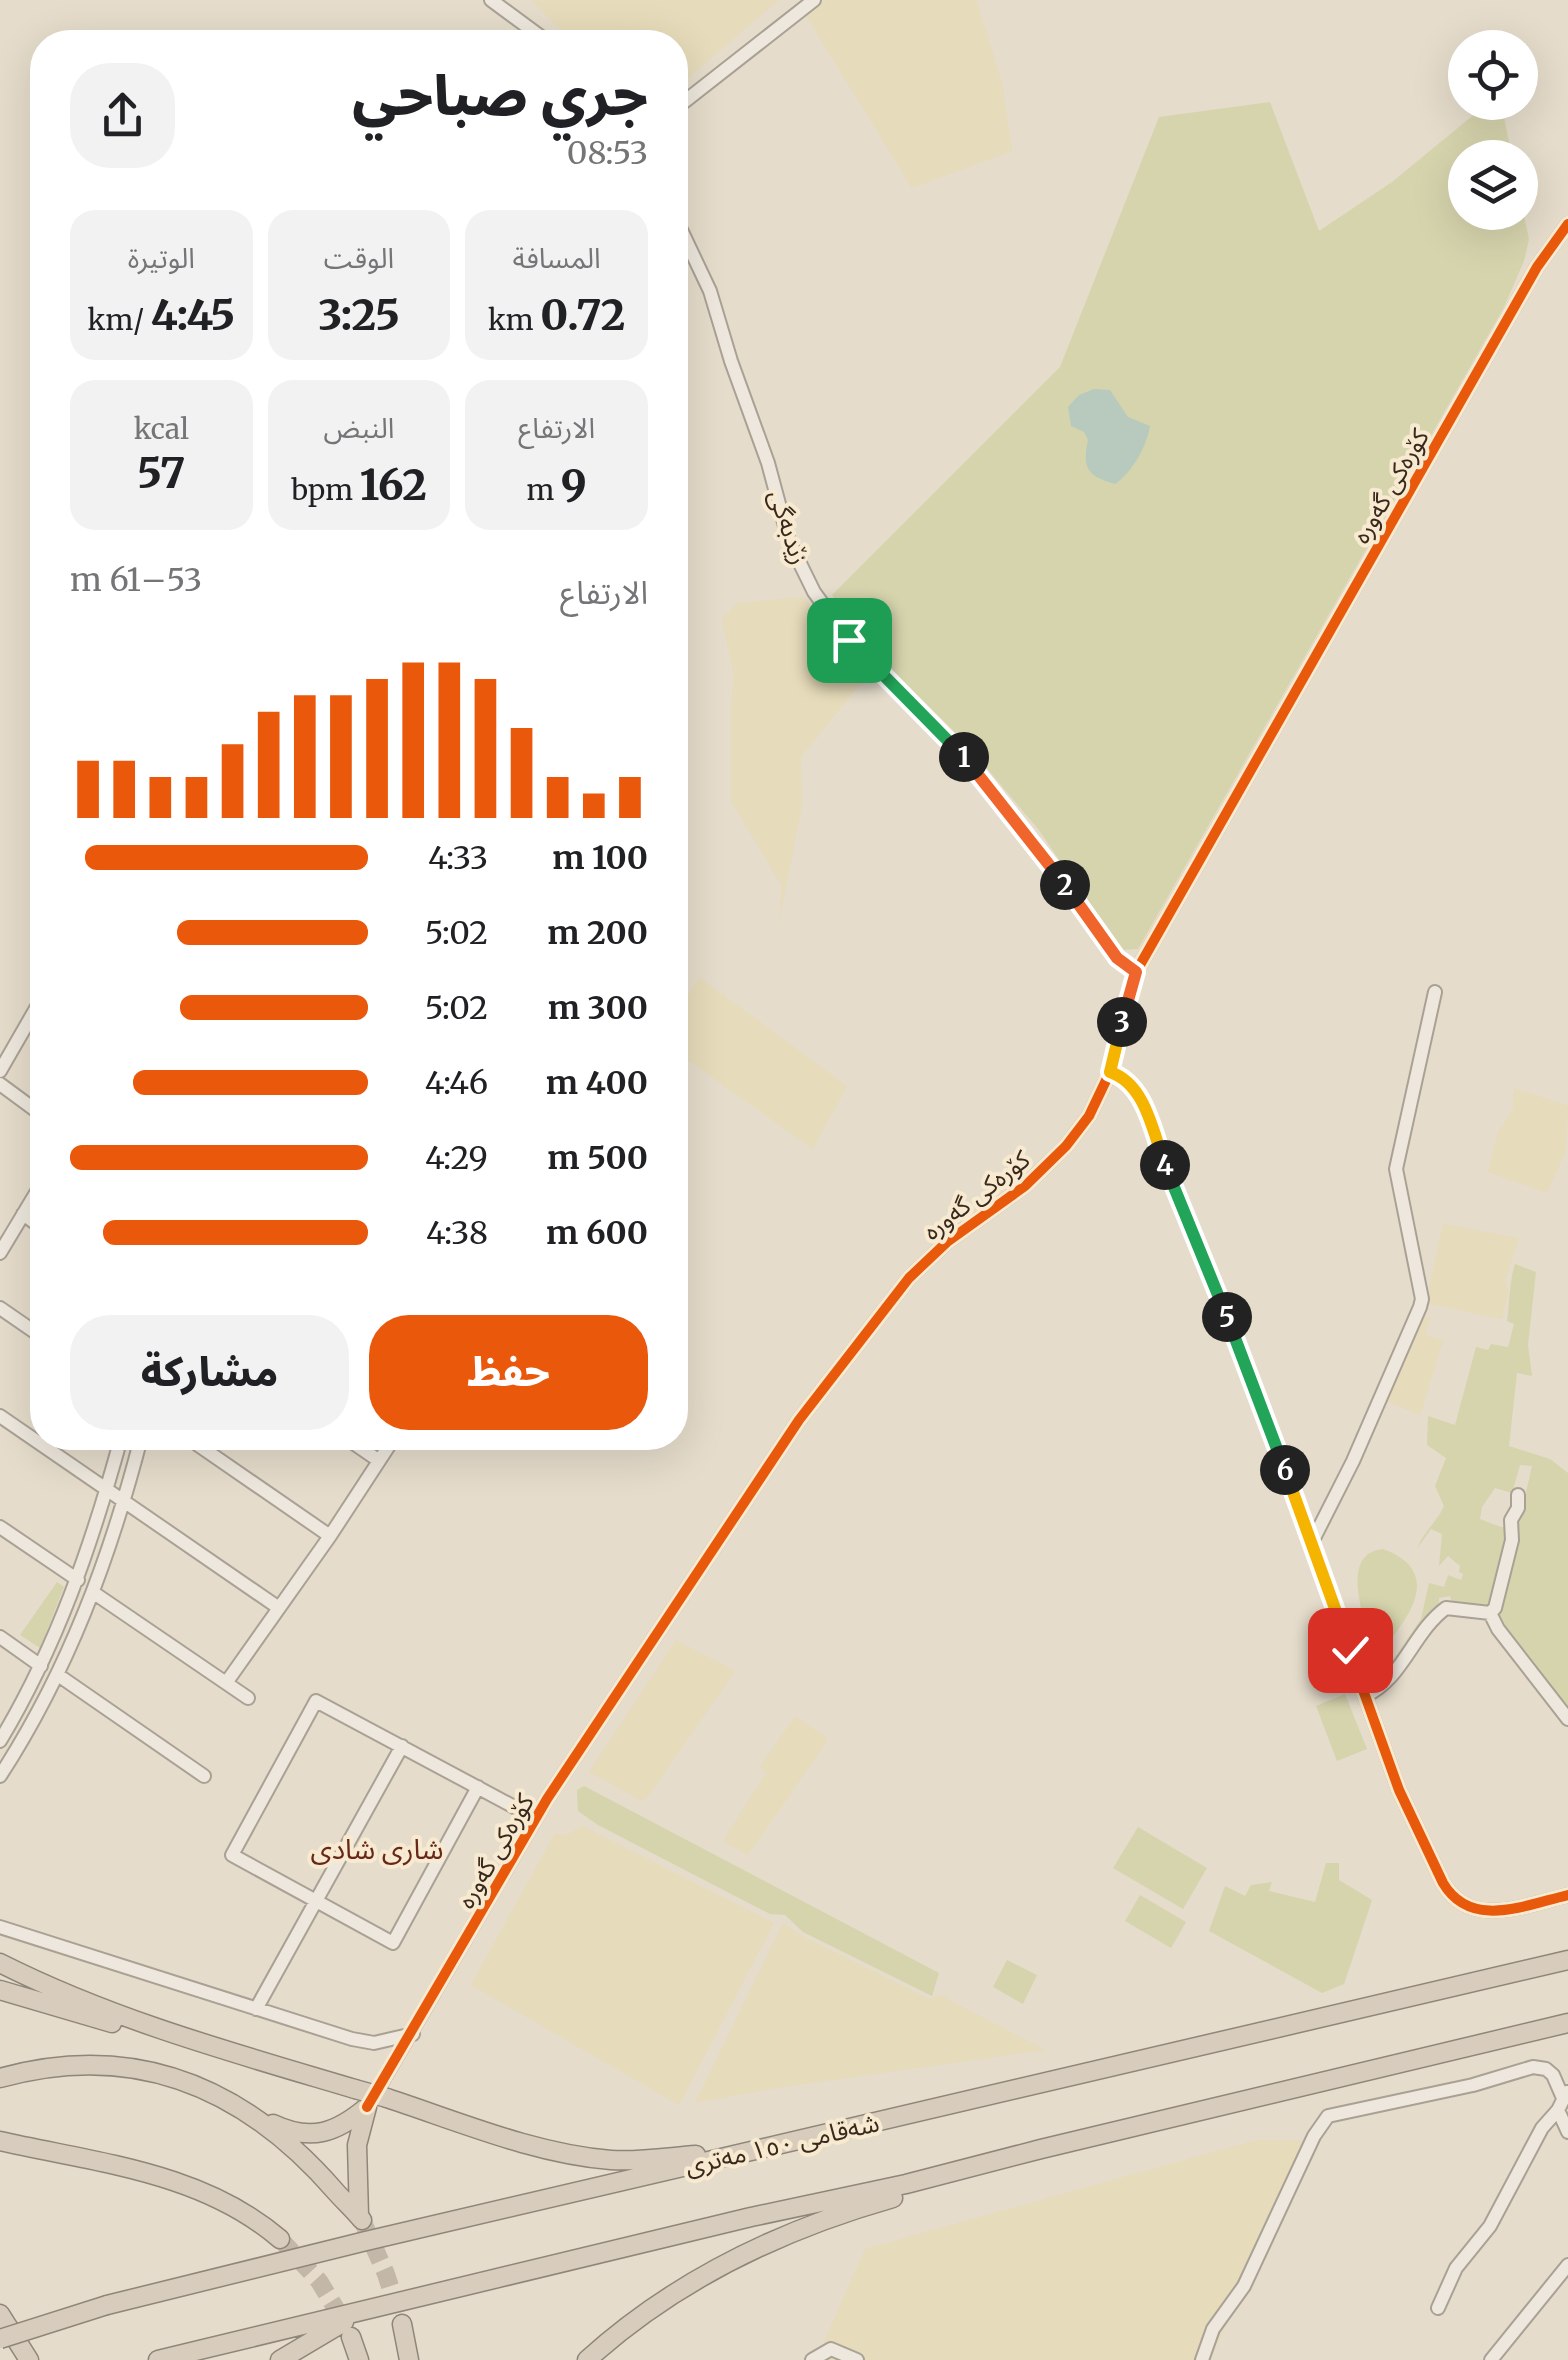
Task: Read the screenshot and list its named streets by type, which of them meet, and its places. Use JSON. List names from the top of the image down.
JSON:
{
  "streets": {
    "highway": ["شەقامی ١٥٠ مەتری"],
    "street": ["کۆرەکی گەورە", "زێدبەگی"]
  },
  "crossings": [
    ["کۆرەکی گەورە", "زێدبەگی"]
  ],
  "districts": ["شاری شادی"],
  "page": {
    "heading": ["جري صباحي", "08:53"],
    "stats": [
      ["المسافة", "0.72 km"],
      ["الوقت", "3:25"],
      ["الوتيرة", "4:45 /km"],
      ["الارتفاع", "9 m"],
      ["النبض", "162 bpm"],
      ["kcal", "57"]
    ],
    "chart": ["الارتفاع", "53–61 m"],
    "pins": [
      "1",
      "2",
      "3",
      "4",
      "5",
      "6"
    ],
    "list": [
      {
        "name": "100 m",
        "note": "4:33"
      },
      {
        "name": "200 m",
        "note": "5:02"
      },
      {
        "name": "300 m",
        "note": "5:02"
      },
      {
        "name": "400 m",
        "note": "4:46"
      },
      {
        "name": "500 m",
        "note": "4:29"
      },
      {
        "name": "600 m",
        "note": "4:38"
      }
    ],
    "buttons": ["حفظ", "مشاركة"]
  }
}
